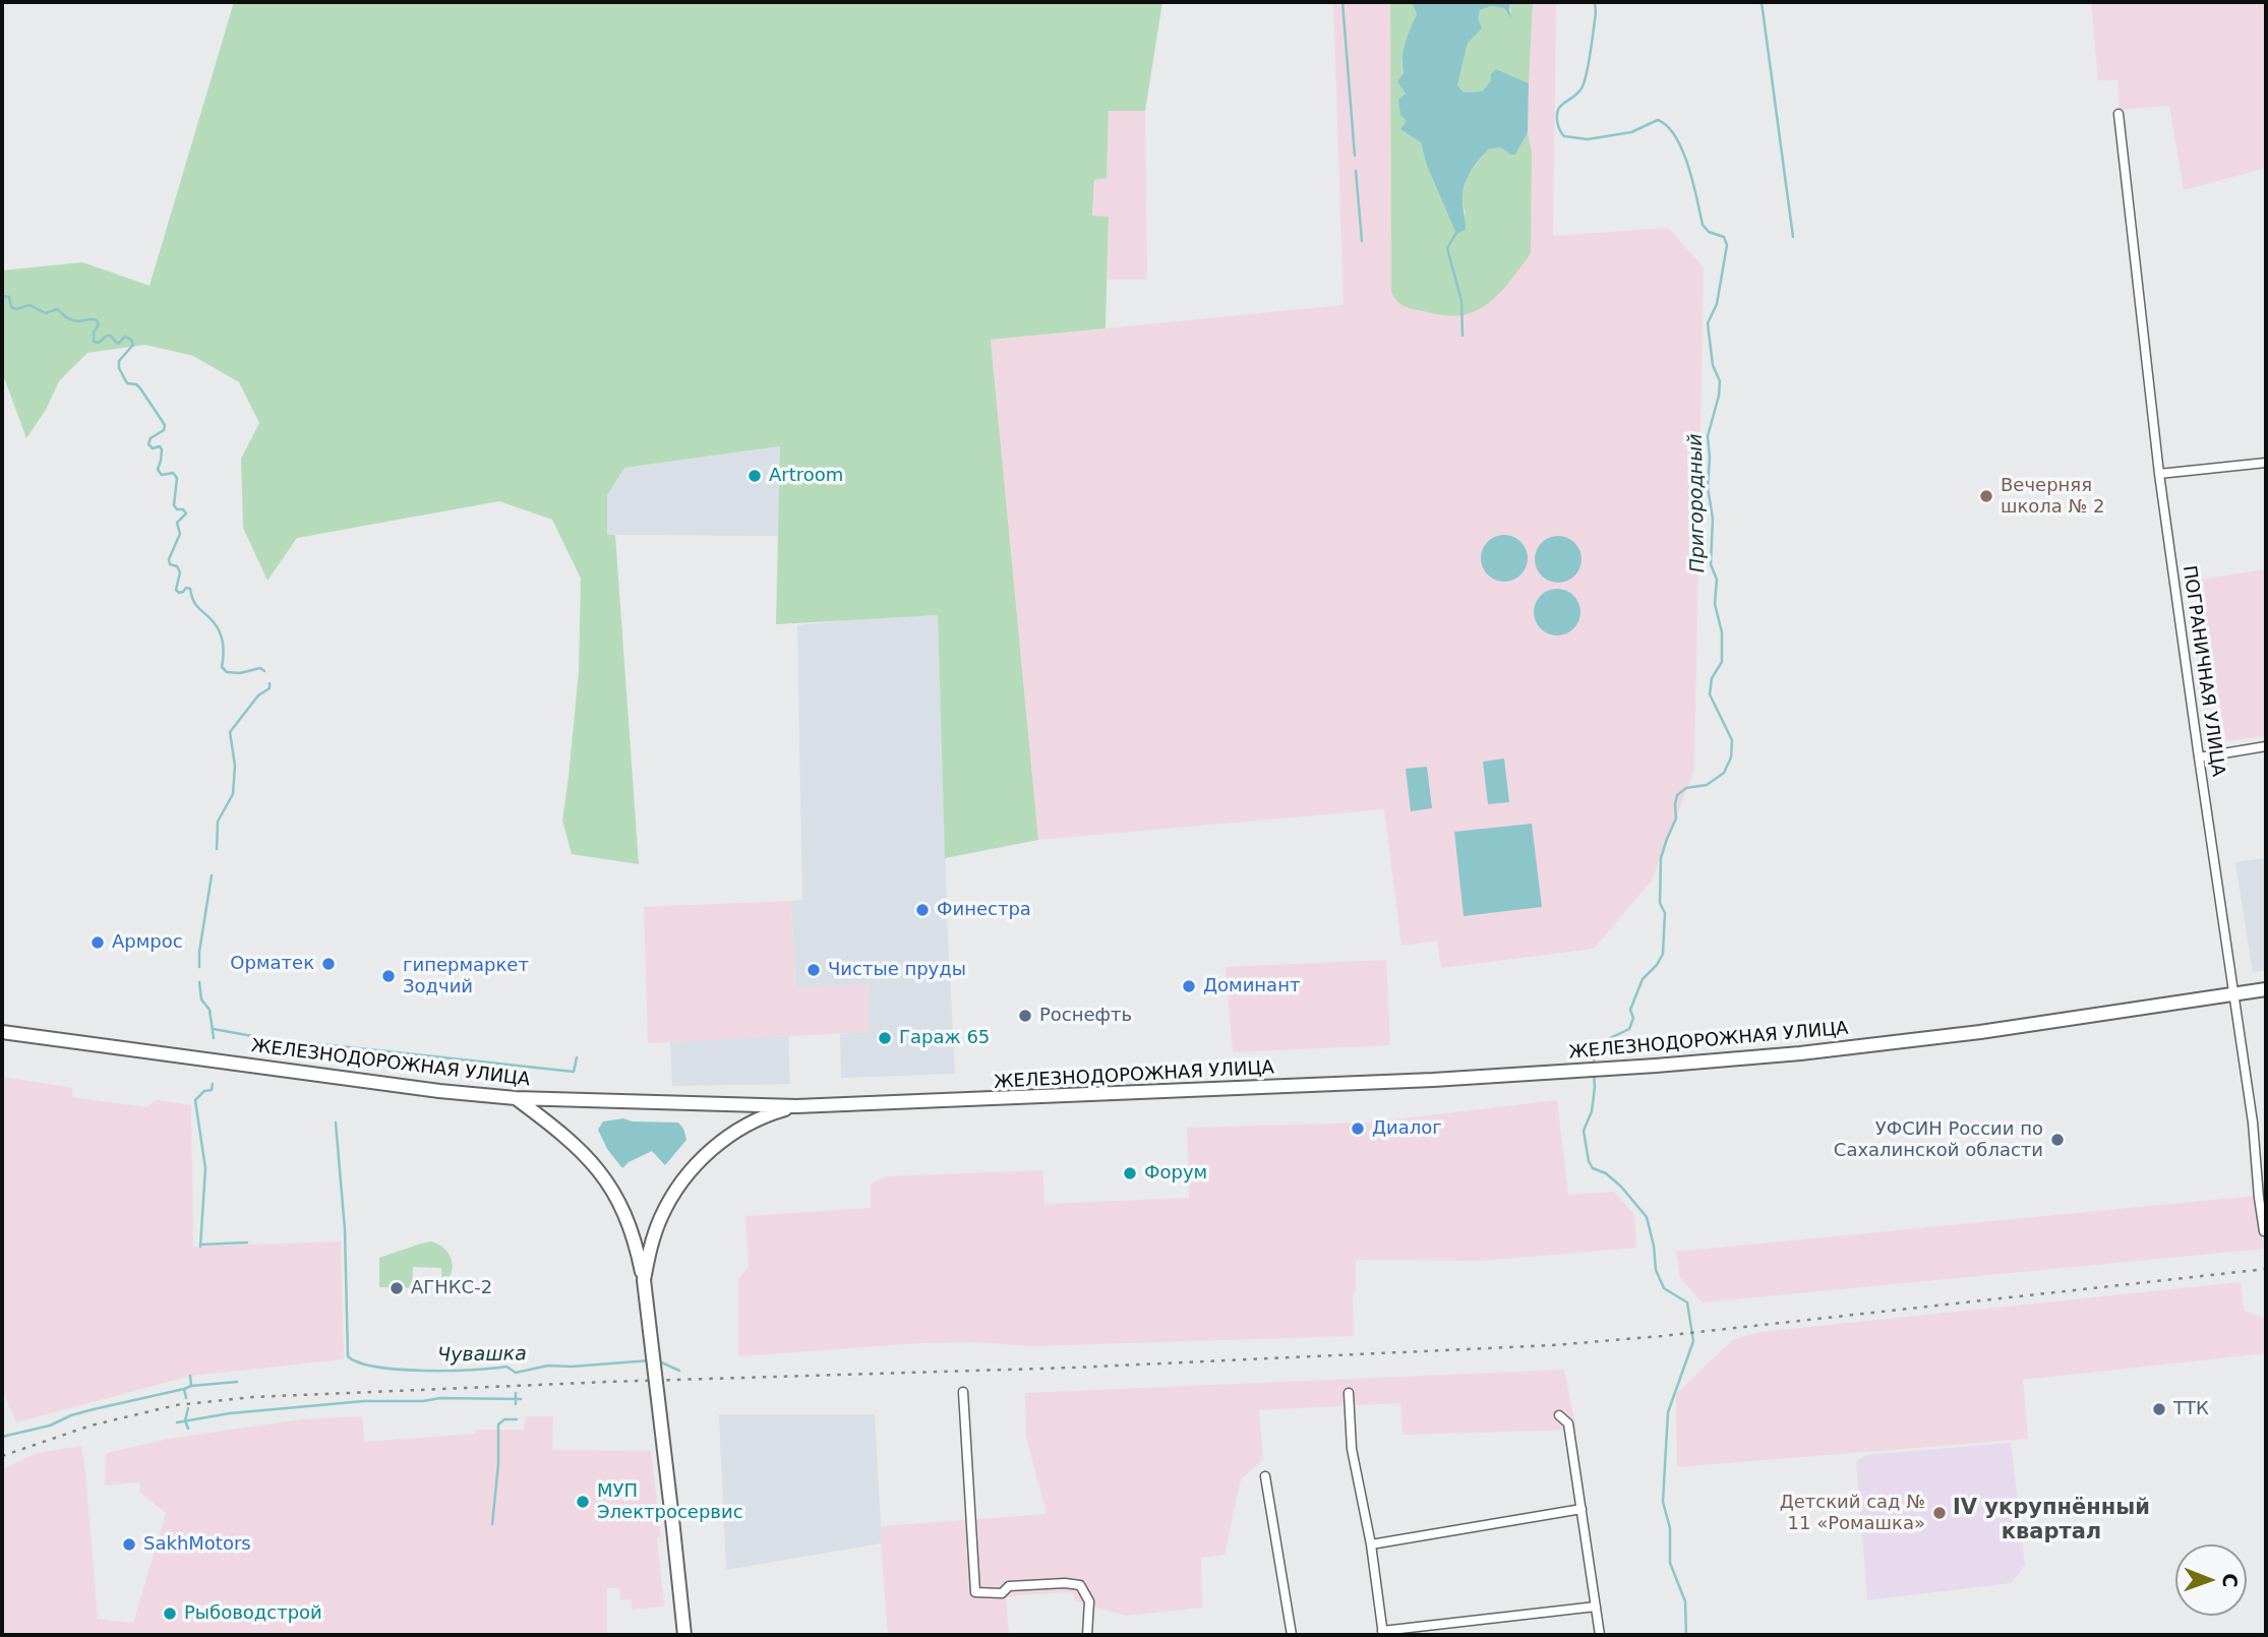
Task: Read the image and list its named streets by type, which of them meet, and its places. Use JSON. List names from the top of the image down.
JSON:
{
  "streets": {
    "main road": ["ЖЕЛЕЗНОДОРОЖНАЯ УЛИЦА"],
    "street": ["ПОГРАНИЧНАЯ УЛИЦА"]
  },
  "crossings": [
    ["ПОГРАНИЧНАЯ УЛИЦА", "ЖЕЛЕЗНОДОРОЖНАЯ УЛИЦА"]
  ],
  "districts": ["IV укрупнённый квартал"],
  "water": ["Пригородный", "Чувашка"],
  "places": [
    "Artroom",
    "Вечерняя школа № 2",
    "Финестра",
    "Армрос",
    "Орматек",
    "Чистые пруды",
    "гипермаркет Зодчий",
    "Доминант",
    "Роснефть",
    "Гараж 65",
    "Диалог",
    "УФСИН России по Сахалинской области",
    "Форум",
    "АГНКС-2",
    "ТТК",
    "МУП Электросервис",
    "Детский сад № 11 «Ромашка»",
    "SakhMotors",
    "Рыбоводстрой"
  ],
  "north": "right"
}
